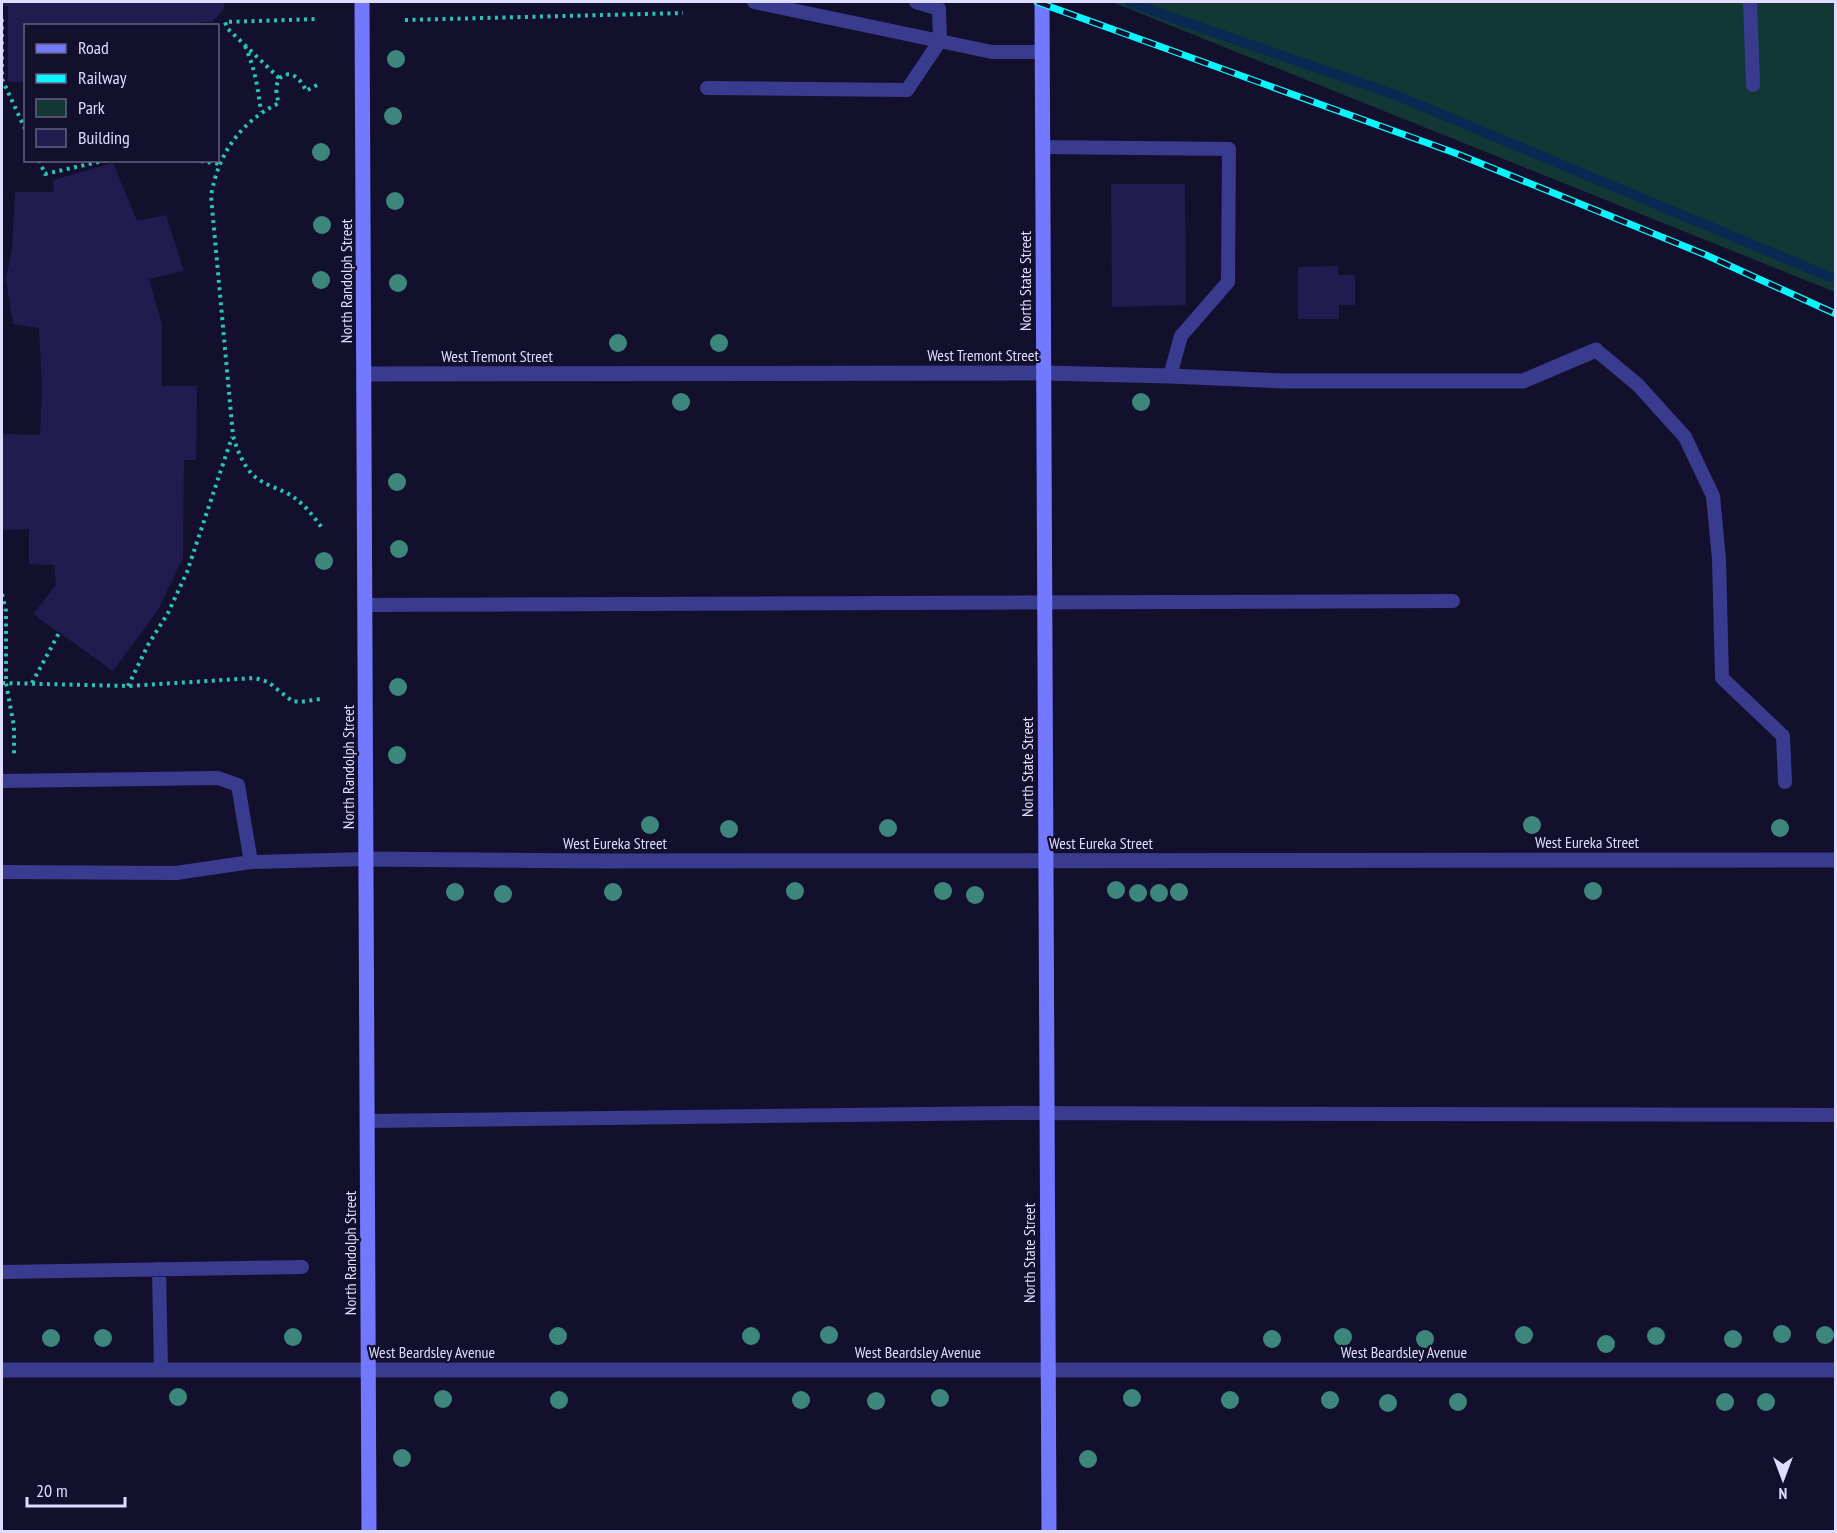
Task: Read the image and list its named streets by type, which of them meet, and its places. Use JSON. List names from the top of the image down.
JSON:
{
  "streets": {
    "main road": ["North Randolph Street", "North State Street"],
    "street": ["West Tremont Street", "West Eureka Street", "West Beardsley Avenue"]
  },
  "crossings": [
    ["North Randolph Street", "West Tremont Street"],
    ["North Randolph Street", "West Eureka Street"],
    ["North Randolph Street", "West Beardsley Avenue"],
    ["North State Street", "West Tremont Street"],
    ["North State Street", "West Eureka Street"],
    ["North State Street", "West Beardsley Avenue"]
  ],
  "legend": [
    "Road",
    "Railway",
    "Park",
    "Building"
  ],
  "scale_bar": "20 m",
  "north": "bottom"
}
